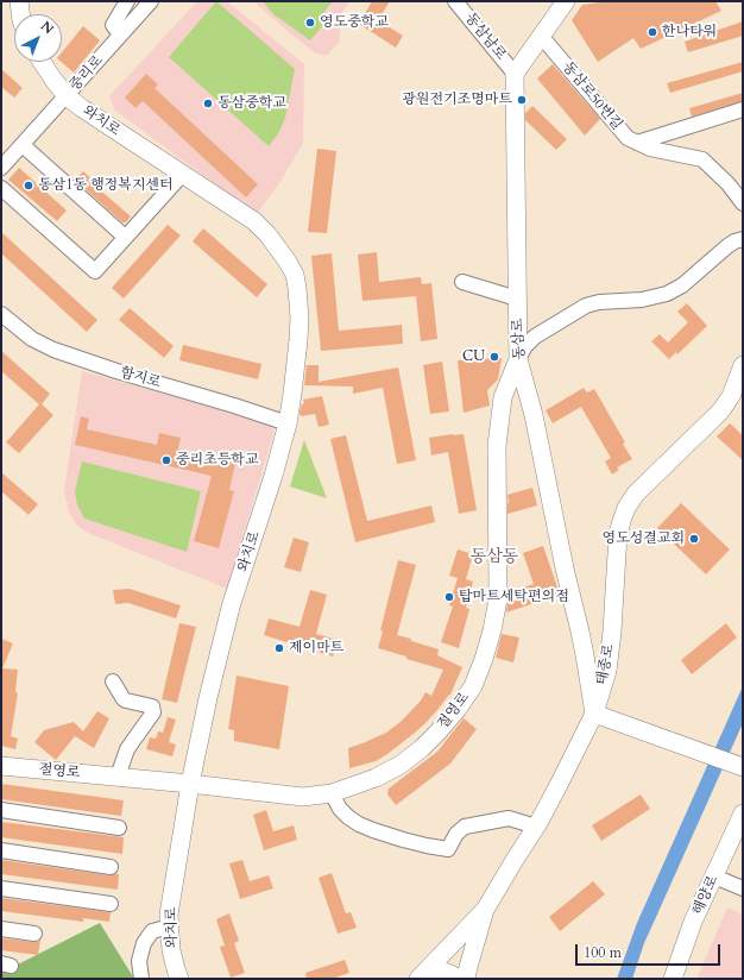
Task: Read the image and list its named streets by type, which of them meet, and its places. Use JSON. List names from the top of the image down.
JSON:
{
  "streets": {
    "main road": [
      "와치로",
      "동삼로",
      "태종로",
      "절영로",
      "해양로"
    ],
    "street": [
      "동삼남로",
      "중리로",
      "동삼로50번길",
      "함지로"
    ]
  },
  "crossings": [
    ["동삼남로", "동삼로"],
    ["중리로", "와치로"],
    ["와치로", "함지로"],
    ["와치로", "절영로"],
    ["동삼로", "태종로"],
    ["동삼로", "절영로"]
  ],
  "districts": ["동삼동"],
  "places": [
    "영도중학교",
    "한나타워",
    "광원전기조명마트",
    "동삼중학교",
    "동삼1동 행정복지센터",
    "CU",
    "중리초등학교",
    "영도성결교회",
    "탑마트세탁편의점",
    "제이마트"
  ],
  "scale_bar": "100 m",
  "north": "top right"
}
